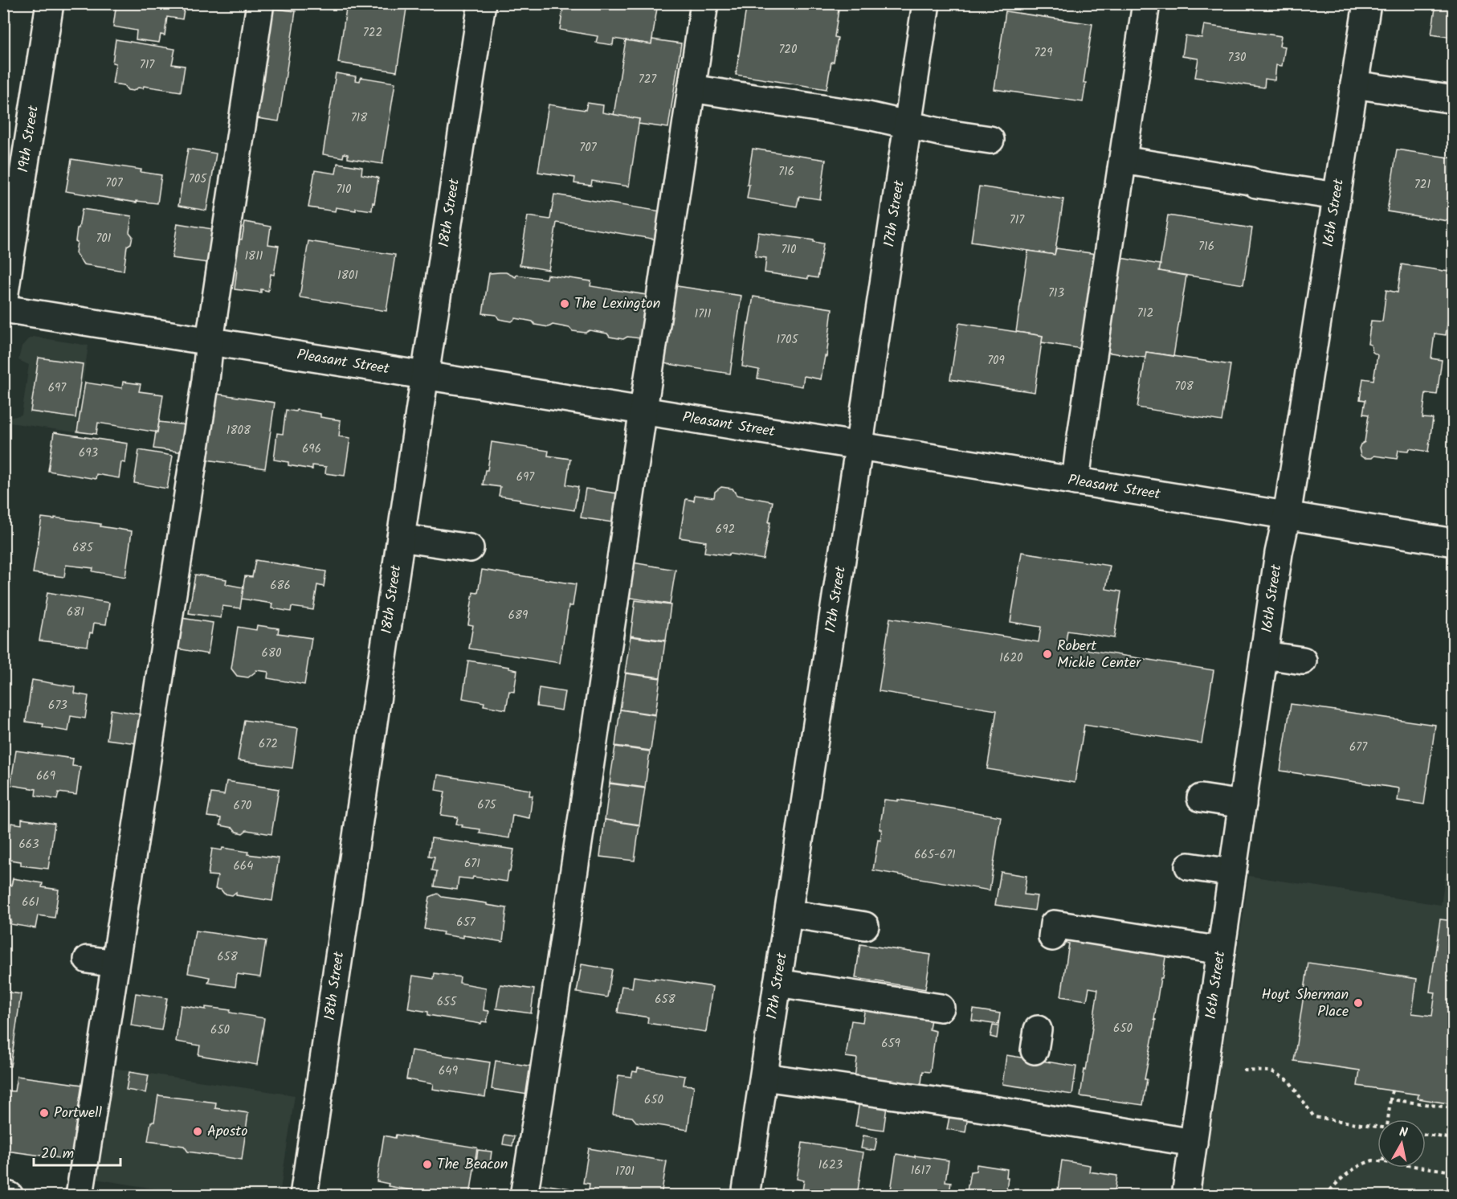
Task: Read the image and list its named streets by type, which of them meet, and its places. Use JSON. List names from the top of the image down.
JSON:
{
  "streets": {
    "street": [
      "19th Street",
      "18th Street",
      "16th Street",
      "17th Street",
      "Pleasant Street"
    ]
  },
  "crossings": [
    ["18th Street", "Pleasant Street"],
    ["16th Street", "Pleasant Street"],
    ["17th Street", "Pleasant Street"]
  ],
  "places": [
    "The Lexington",
    "Robert Mickle Center",
    "Hoyt Sherman Place",
    "Portwell",
    "Aposto",
    "The Beacon"
  ],
  "house_numbers": [
    "722",
    "720",
    "729",
    "730",
    "717",
    "727",
    "718",
    "707",
    "716",
    "705",
    "707",
    "721",
    "710",
    "717",
    "701",
    "716",
    "710",
    "1811",
    "1801",
    "713",
    "712",
    "1711",
    "1705",
    "709",
    "708",
    "697",
    "1808",
    "696",
    "693",
    "697",
    "692",
    "685",
    "686",
    "681",
    "689",
    "680",
    "1620",
    "673",
    "672",
    "677",
    "669",
    "675",
    "670",
    "663",
    "665-671",
    "671",
    "664",
    "661",
    "657",
    "658",
    "658",
    "655",
    "650",
    "650",
    "659",
    "649",
    "650",
    "1623",
    "1617",
    "1701"
  ],
  "scale_bar": "20 m",
  "north": "top"
}
